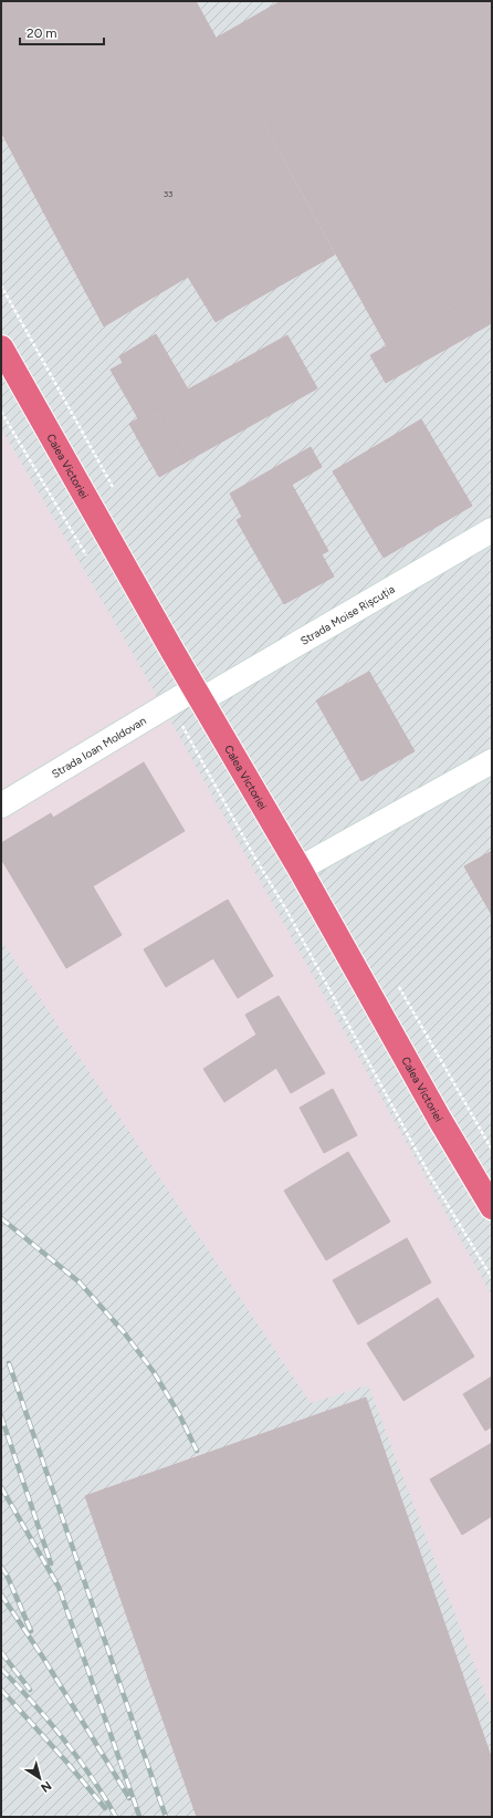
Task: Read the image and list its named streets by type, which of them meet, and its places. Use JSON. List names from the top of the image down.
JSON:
{
  "streets": {
    "main road": ["Calea Victoriei"],
    "street": ["Strada Moise Rișcuția", "Strada Ioan Moldovan"]
  },
  "crossings": [
    ["Calea Victoriei", "Strada Moise Rișcuția"],
    ["Calea Victoriei", "Strada Ioan Moldovan"],
    ["Strada Moise Rișcuția", "Strada Ioan Moldovan"]
  ],
  "house_numbers": ["33"],
  "scale_bar": "20 m",
  "north": "bottom right"
}
